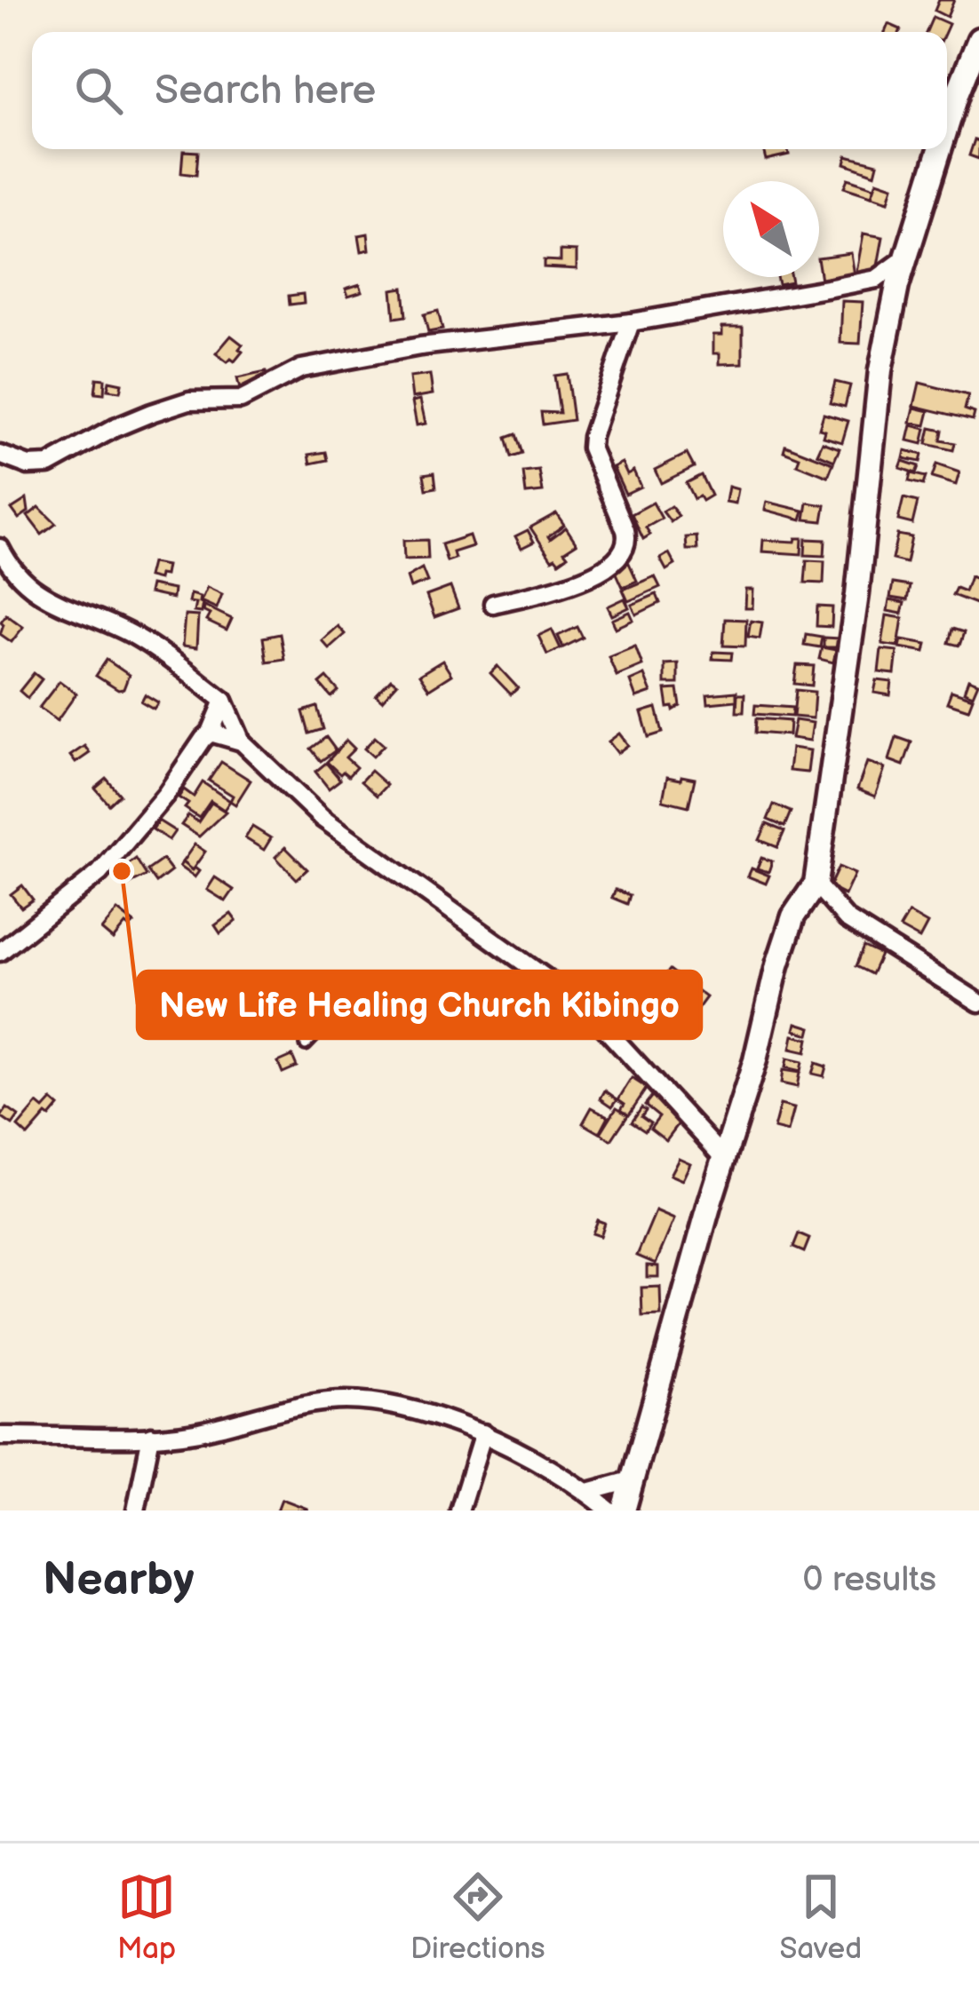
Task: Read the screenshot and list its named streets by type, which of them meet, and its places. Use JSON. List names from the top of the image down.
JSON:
{
  "places": ["New Life Healing Church Kibingo"],
  "north": "top left",
  "page": {
    "search": "Search here",
    "heading": ["Nearby", "0 results"],
    "nav": ["Map", "Directions", "Saved"]
  }
}
